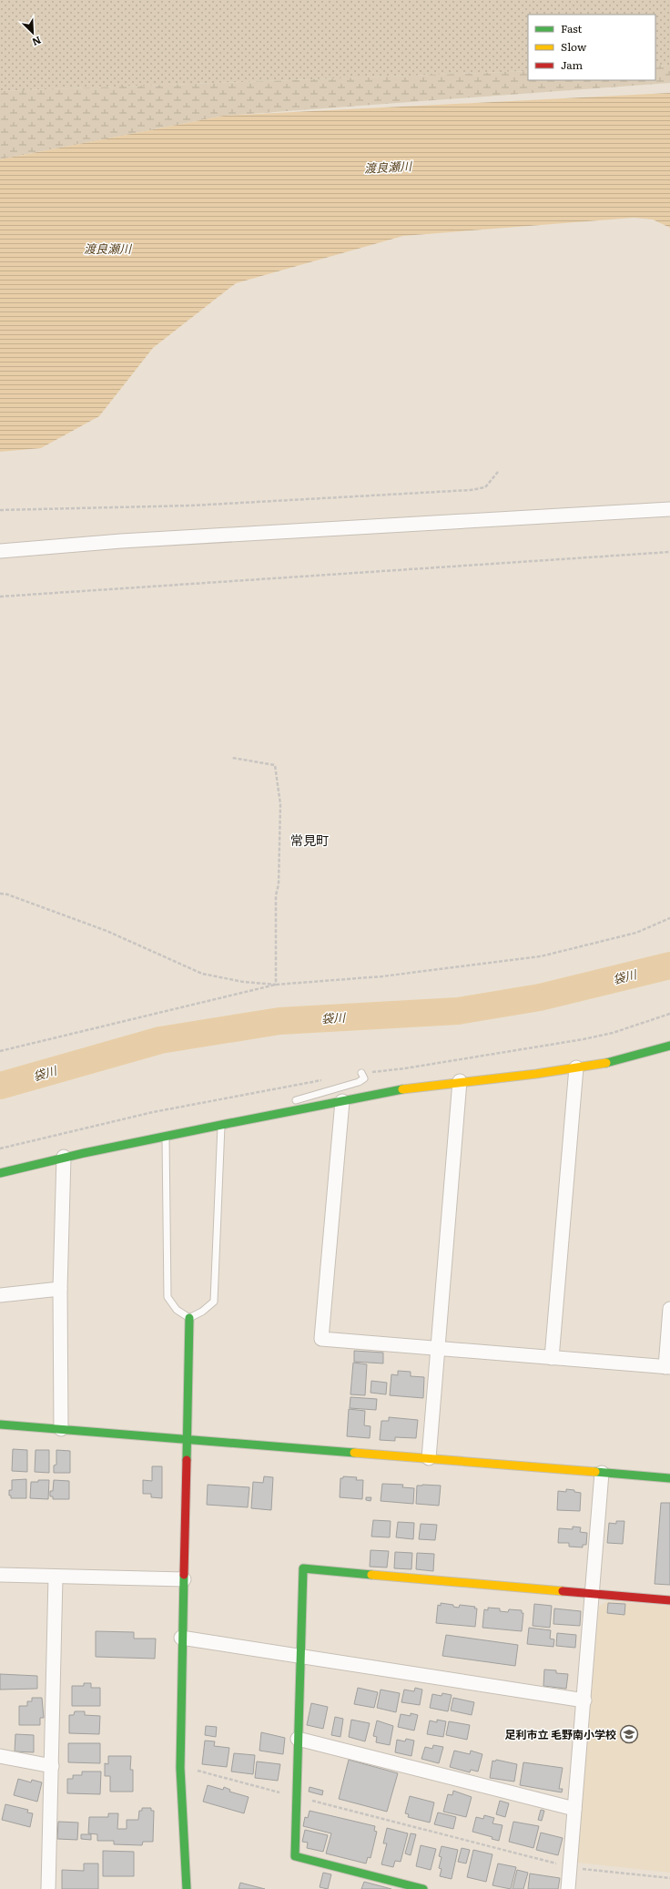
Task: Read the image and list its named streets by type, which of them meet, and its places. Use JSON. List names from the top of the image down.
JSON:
{
  "districts": ["常見町"],
  "water": ["渡良瀬川", "袋川"],
  "places": {
    "school or university": ["足利市立 毛野南小学校"]
  },
  "legend": ["Fast", "Slow", "Jam"],
  "north": "bottom right"
}
